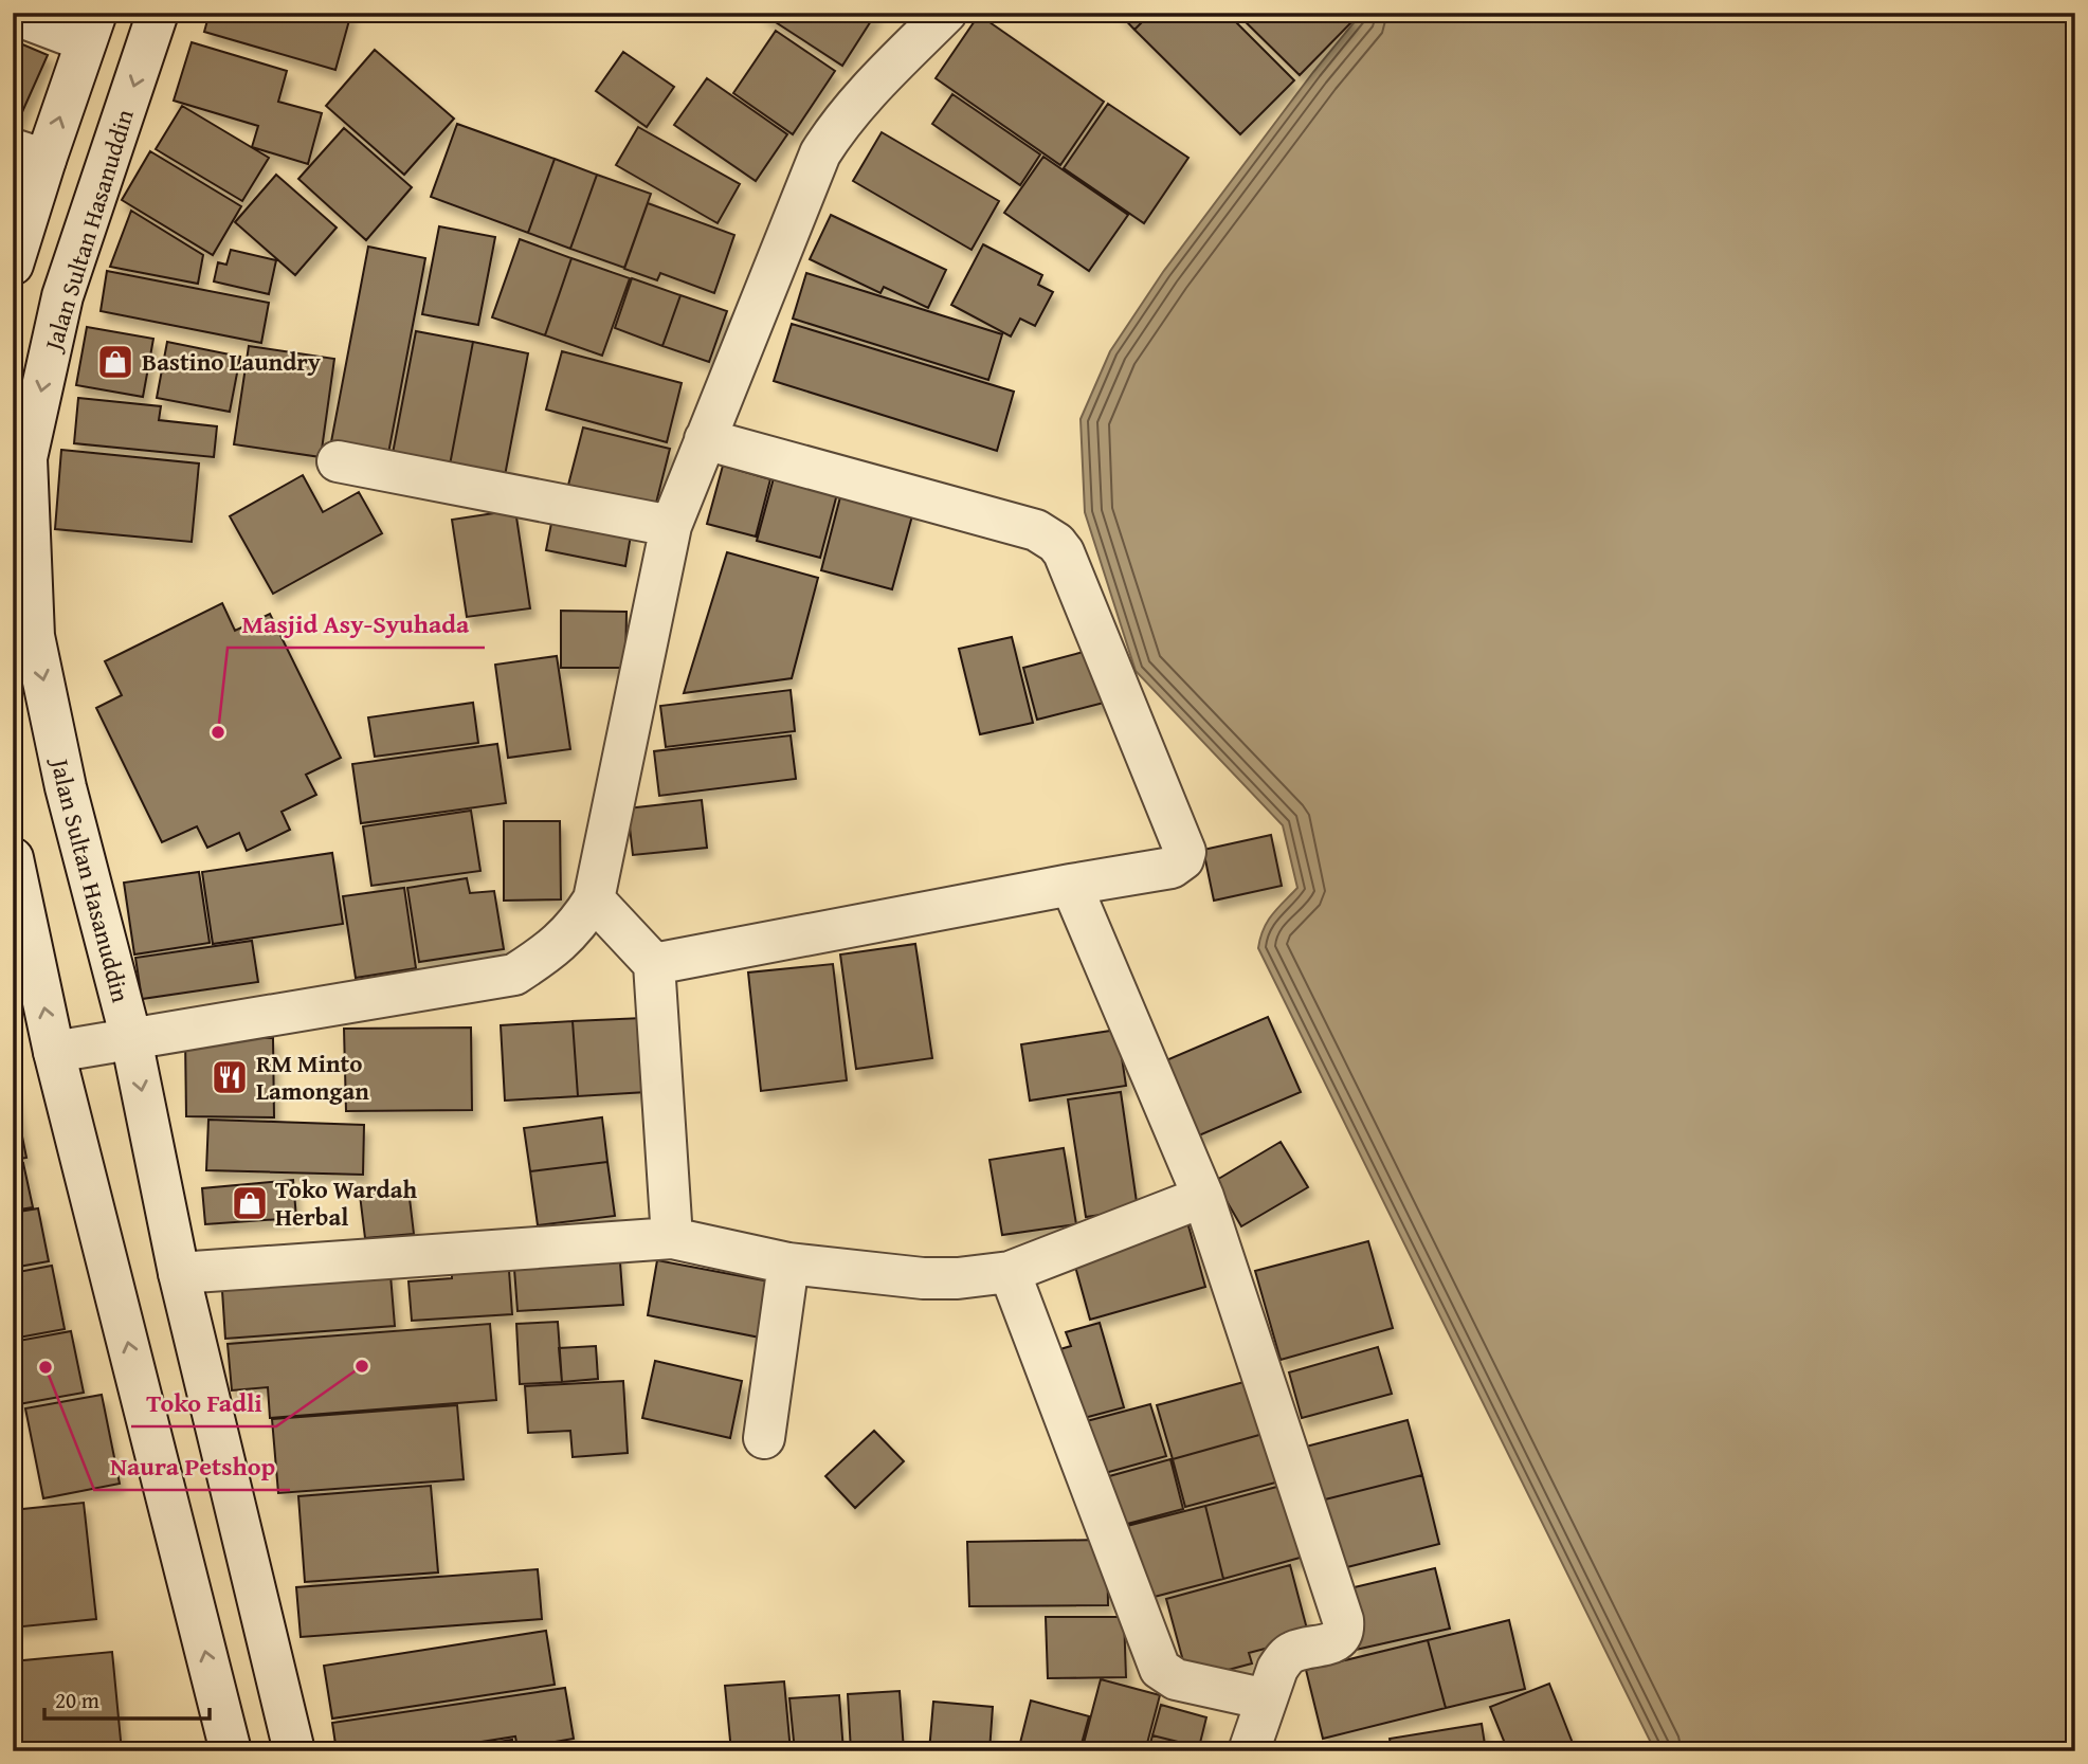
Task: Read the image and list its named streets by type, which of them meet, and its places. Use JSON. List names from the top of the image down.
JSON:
{
  "streets": {
    "street": ["Jalan Sultan Hasanuddin"]
  },
  "places": {
    "shop": ["Bastino Laundry", "Toko Wardah Herbal"],
    "other": ["Masjid Asy-Syuhada", "Toko Fadli", "Naura Petshop"],
    "restaurant": ["RM Minto Lamongan"]
  },
  "scale_bar": "20 m"
}
